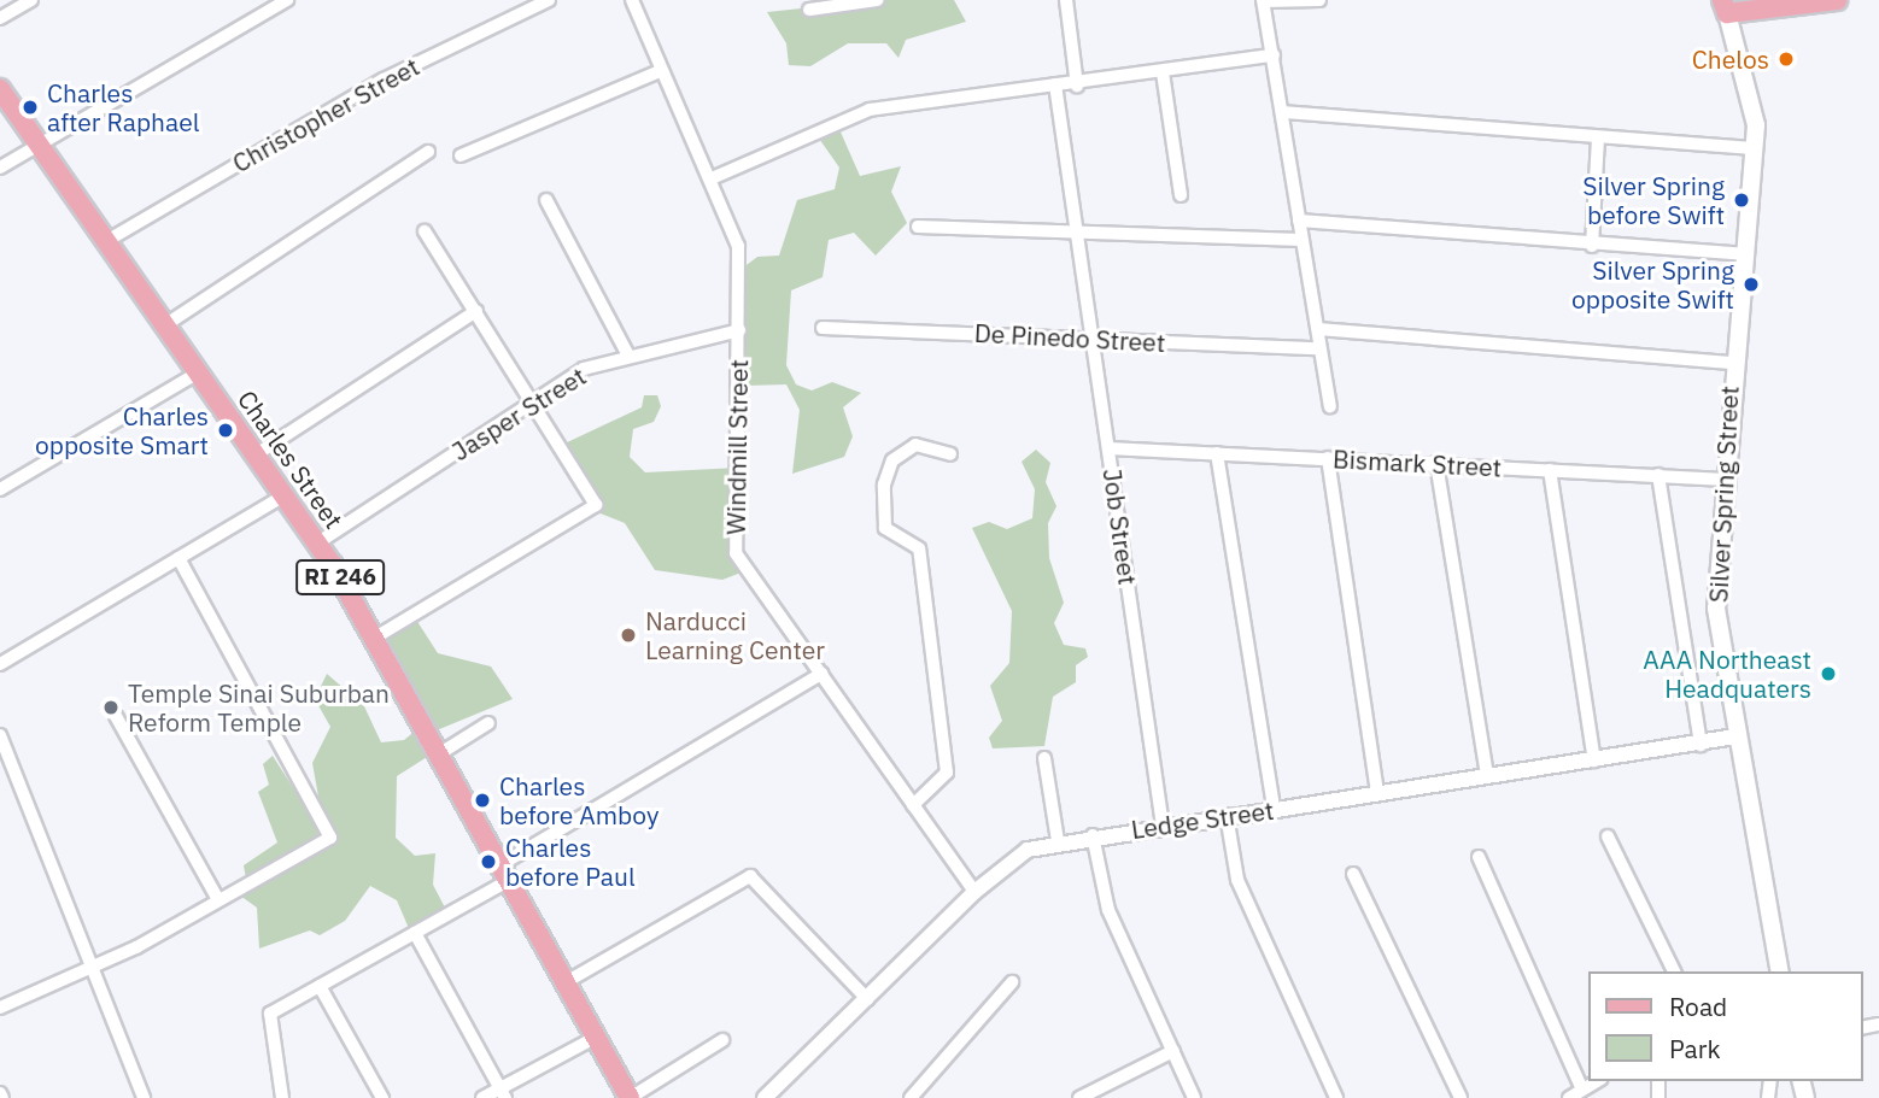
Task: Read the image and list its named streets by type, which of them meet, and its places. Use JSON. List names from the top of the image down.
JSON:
{
  "streets": {
    "main road": ["Charles Street", "Silver Spring Street", "RI 246"],
    "street": [
      "Christopher Street",
      "De Pinedo Street",
      "Jasper Street",
      "Windmill Street",
      "Bismark Street",
      "Job Street",
      "Ledge Street"
    ]
  },
  "crossings": [
    ["Christopher Street", "Charles Street"],
    ["De Pinedo Street", "Job Street"],
    ["Jasper Street", "Windmill Street"],
    ["Jasper Street", "Charles Street"],
    ["Windmill Street", "Ledge Street"],
    ["Bismark Street", "Silver Spring Street"],
    ["Bismark Street", "Job Street"],
    ["Silver Spring Street", "Ledge Street"],
    ["Job Street", "Ledge Street"]
  ],
  "places": [
    "Chelos",
    "Charles after Raphael",
    "Silver Spring before Swift",
    "Silver Spring opposite Swift",
    "Charles opposite Smart",
    "Narducci Learning Center",
    "AAA Northeast Headquaters",
    "Temple Sinai Suburban Reform Temple",
    "Charles before Amboy",
    "Charles before Paul"
  ],
  "legend": ["Road", "Park"]
}
